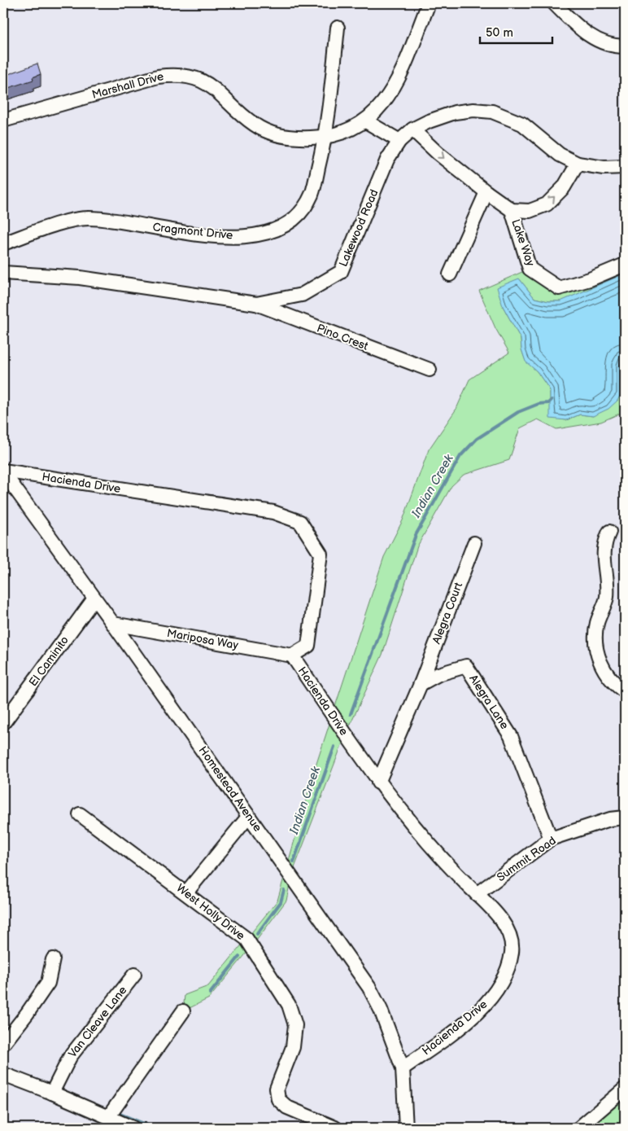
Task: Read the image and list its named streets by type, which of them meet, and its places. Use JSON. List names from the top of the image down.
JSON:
{
  "streets": {
    "street": [
      "Marshall Drive",
      "Lakewood Road",
      "Cragmont Drive",
      "Lake Way",
      "Pino Crest",
      "Hacienda Drive",
      "Alegra Court",
      "Mariposa Way",
      "El Caminito",
      "Alegra Lane",
      "Homestead Avenue",
      "Summit Road",
      "West Holly Drive",
      "Van Cleave Lane"
    ]
  },
  "crossings": [
    ["Marshall Drive", "Cragmont Drive"],
    ["Lakewood Road", "Lake Way"],
    ["Lakewood Road", "Pino Crest"],
    ["Hacienda Drive", "Mariposa Way"],
    ["Hacienda Drive", "Homestead Avenue"],
    ["Hacienda Drive", "Summit Road"],
    ["Alegra Court", "Alegra Lane"],
    ["Mariposa Way", "Homestead Avenue"],
    ["El Caminito", "Homestead Avenue"],
    ["Alegra Lane", "Summit Road"]
  ],
  "water": ["Indian Creek"],
  "scale_bar": "50 m"
}
